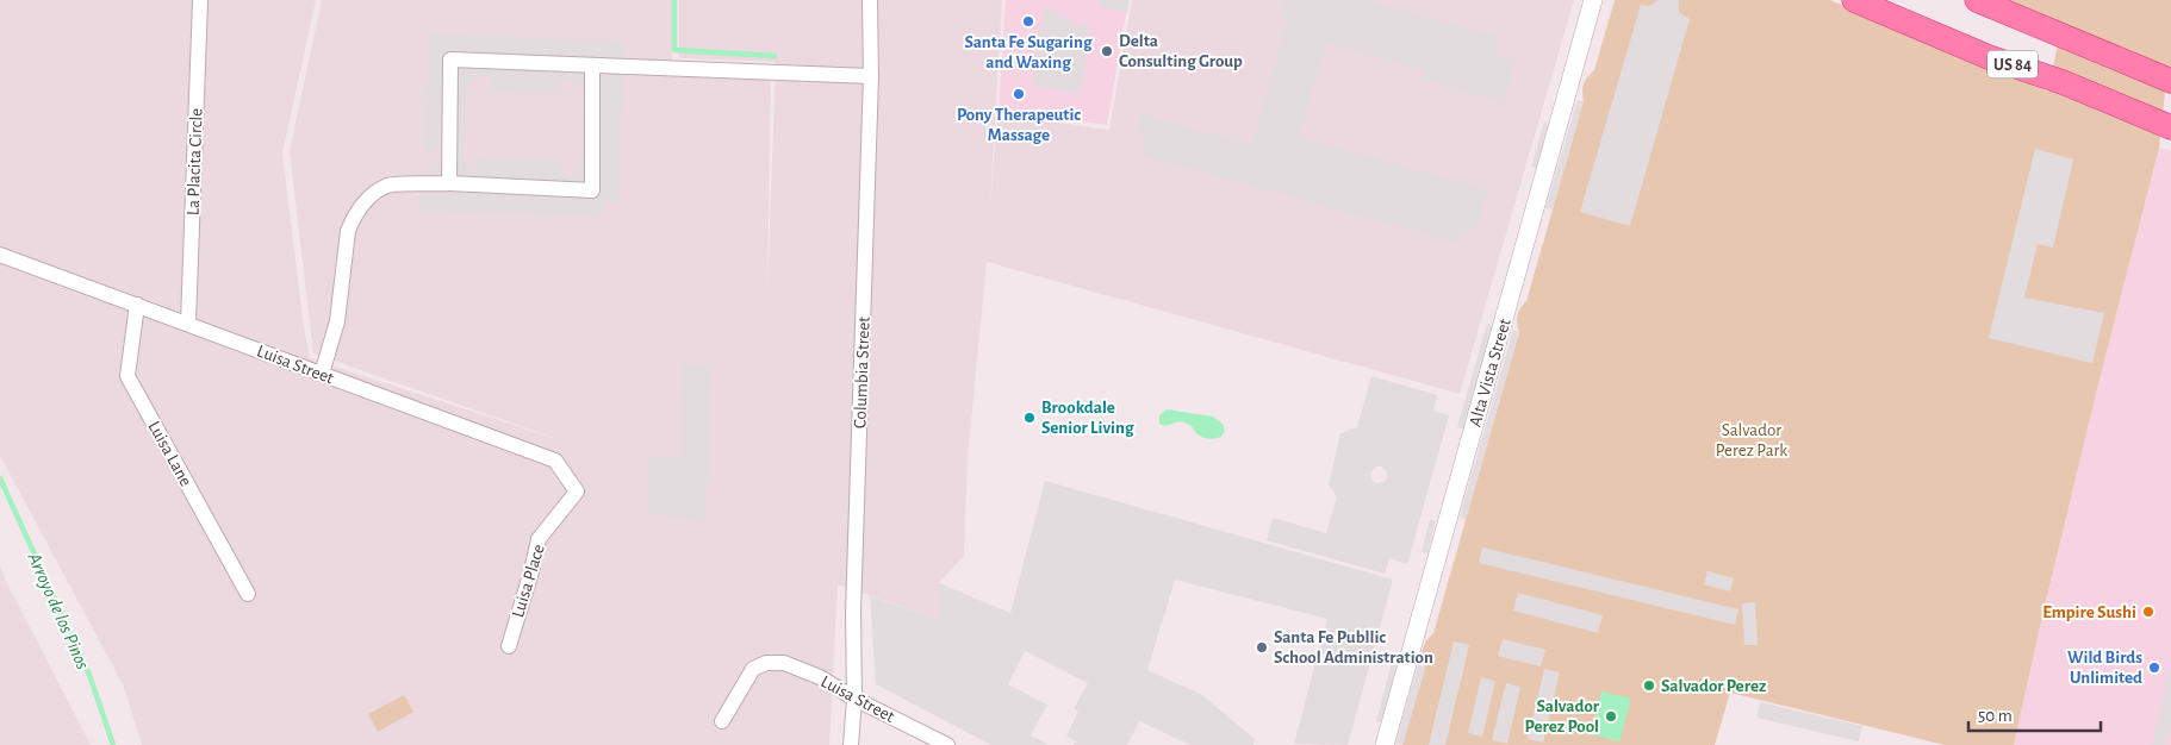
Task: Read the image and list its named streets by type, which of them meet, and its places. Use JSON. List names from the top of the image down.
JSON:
{
  "streets": {
    "highway": ["US 84"],
    "street": [
      "La Placita Circle",
      "Luisa Street",
      "Columbia Street",
      "Alta Vista Street",
      "Luisa Lane",
      "Luisa Place"
    ]
  },
  "crossings": [
    ["La Placita Circle", "Luisa Street"],
    ["Luisa Street", "Columbia Street"],
    ["Luisa Street", "Luisa Lane"],
    ["Luisa Street", "Luisa Place"]
  ],
  "water": ["Arroyo de los Pinos"],
  "parks": ["Salvador Perez Park"],
  "places": [
    "Santa Fe Sugaring and Waxing",
    "Delta Consulting Group",
    "Pony Therapeutic Massage",
    "Brookdale Senior Living",
    "Empire Sushi",
    "Santa Fe Publlic School Administration",
    "Wild Birds Unlimited",
    "Salvador Perez",
    "Salvador Perez Pool"
  ],
  "scale_bar": "50 m"
}
